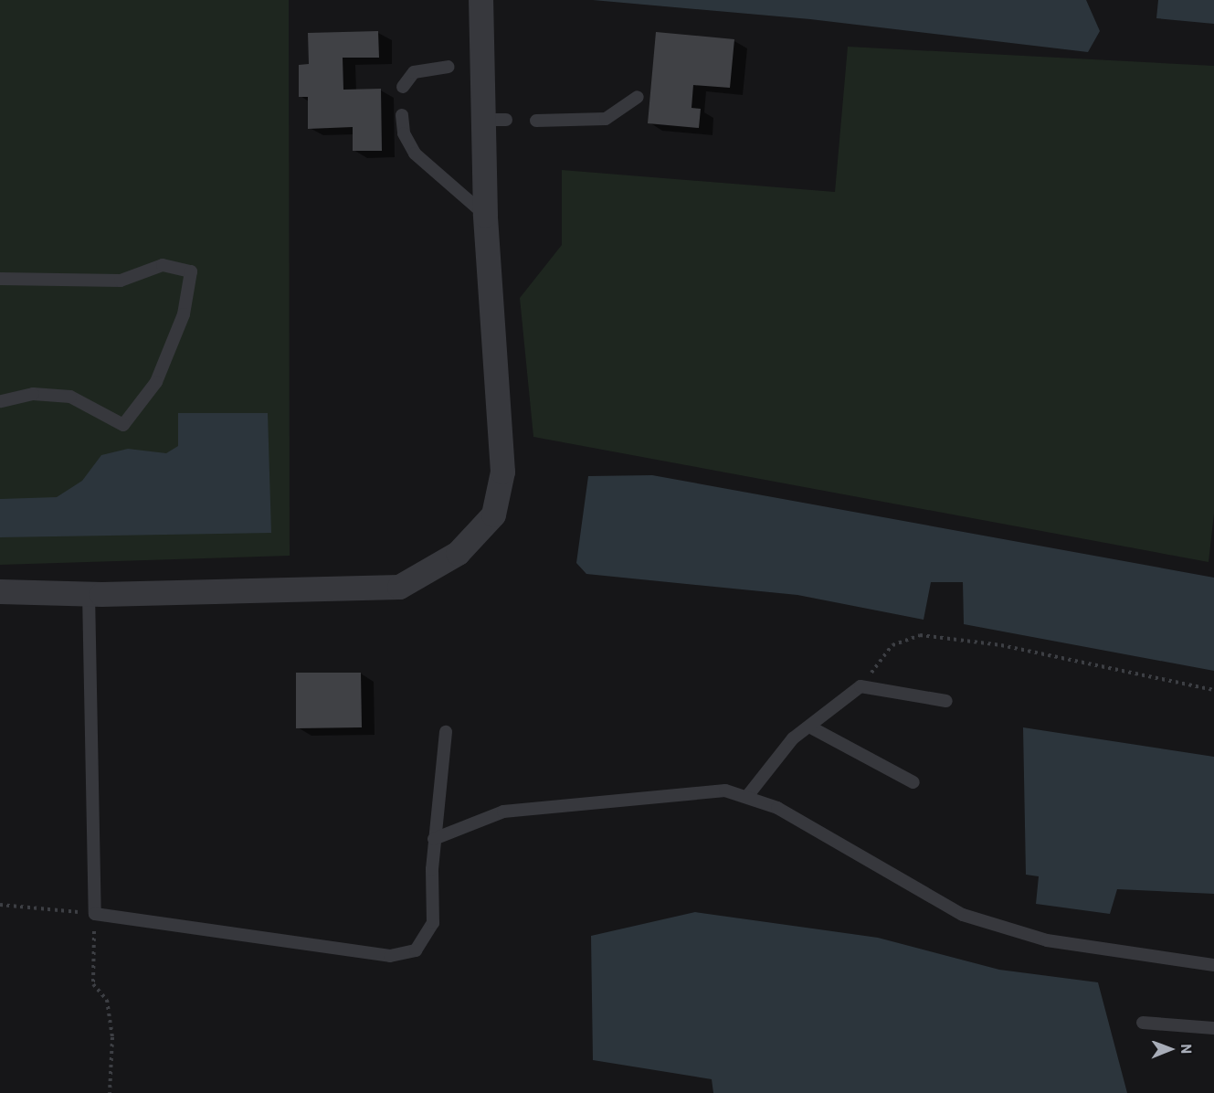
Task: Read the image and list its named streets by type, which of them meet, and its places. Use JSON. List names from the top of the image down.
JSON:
{
  "north": "right"
}
